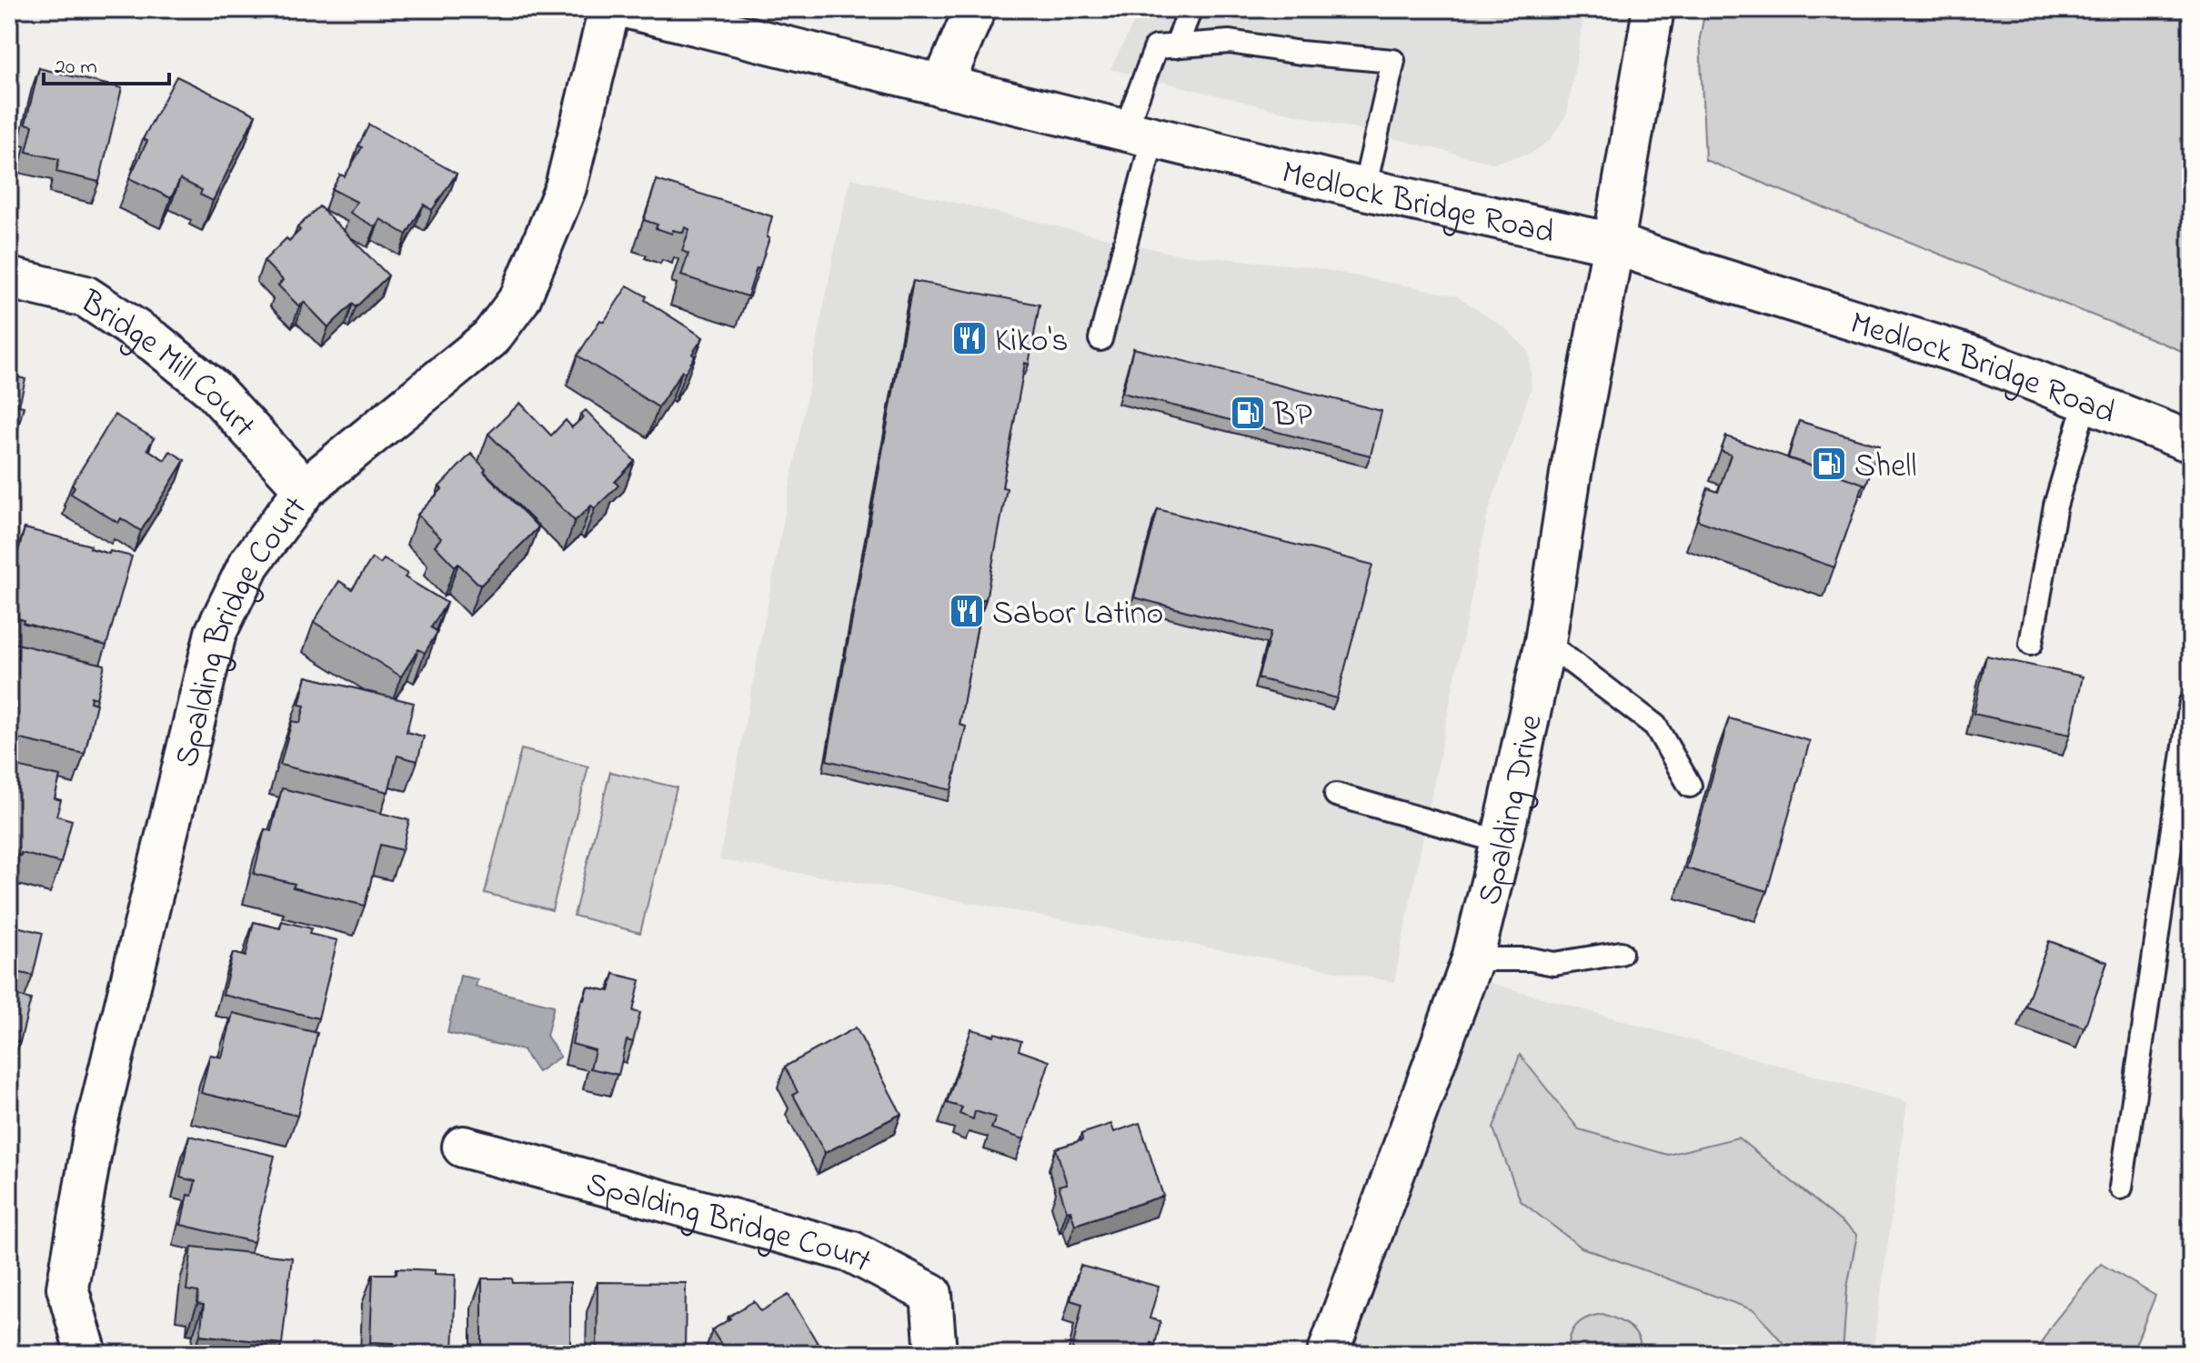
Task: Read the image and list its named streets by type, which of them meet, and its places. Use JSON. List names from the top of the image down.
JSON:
{
  "streets": {
    "main road": [
      "Medlock Bridge Road",
      "Bridge Mill Court",
      "Spalding Bridge Court",
      "Spalding Drive"
    ]
  },
  "crossings": [
    ["Medlock Bridge Road", "Spalding Drive"],
    ["Bridge Mill Court", "Spalding Bridge Court"]
  ],
  "places": {
    "restaurant": ["Kiko's", "Sabor Latino"],
    "fuel station": ["BP", "Shell"]
  },
  "scale_bar": "20 m"
}
